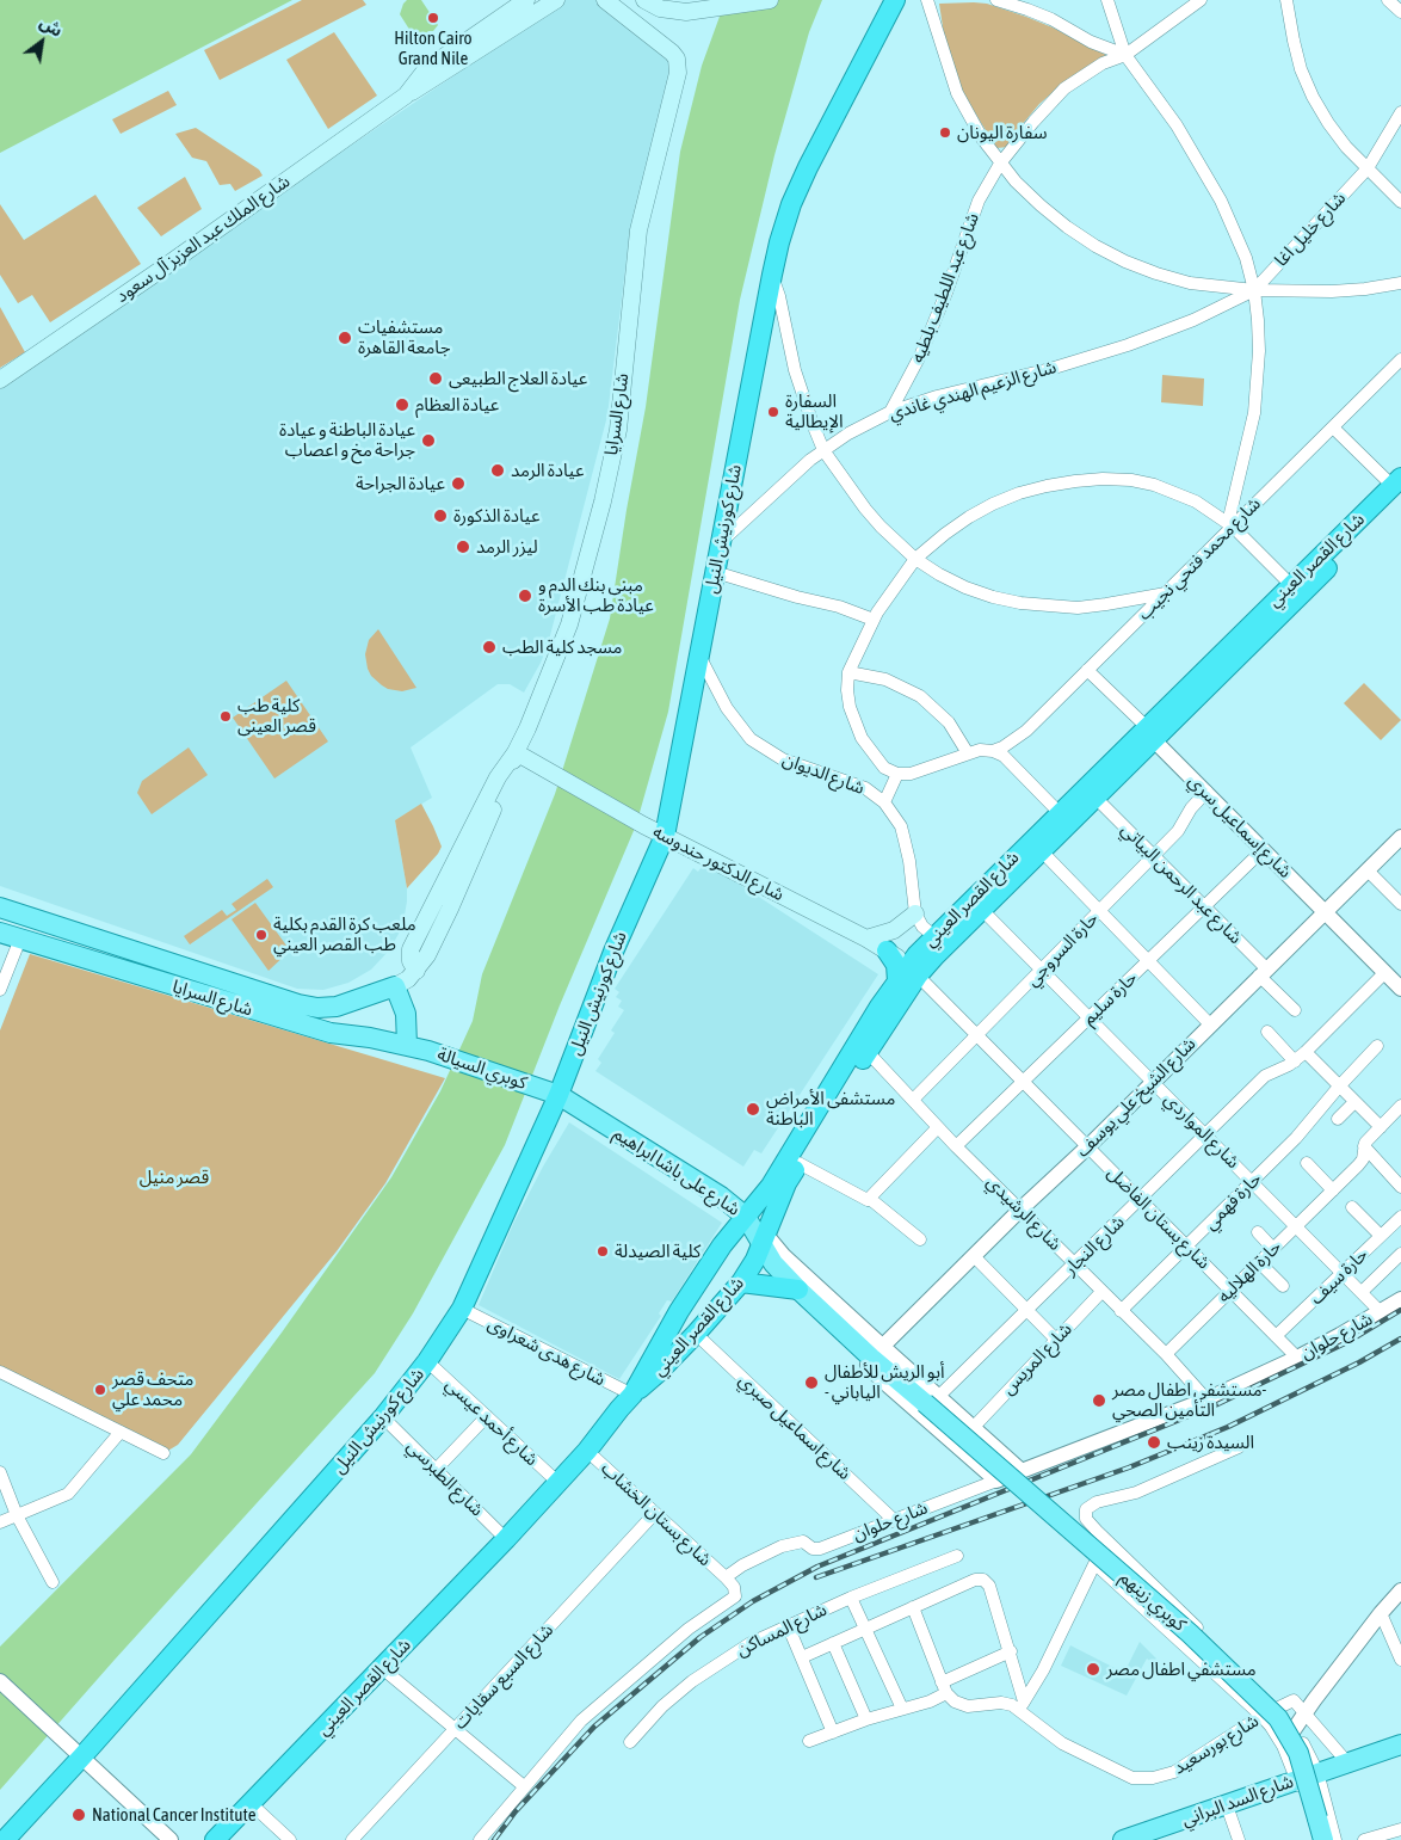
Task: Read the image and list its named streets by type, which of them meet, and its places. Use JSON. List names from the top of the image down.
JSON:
{
  "streets": {
    "highway": ["شارع كورنيش النيل", "شارع القصر العيني"],
    "main road": [
      "شارع الملك عبد العزيز آل سعود",
      "شارع السرايا",
      "شارع الدكتور حندوسه",
      "كوبري السيالة",
      "شارع على باشا ابراهيم",
      "كوبري زينهم",
      "شارع السد البراني"
    ],
    "street": [
      "شارع خليل اغا",
      "شارع عبد اللطيف بلطيه",
      "شارع الزعيم الهندي غاندي",
      "شارع محمد فتحي نجيب",
      "شارع الديوان",
      "شارع إسماعيل سري",
      "شارع عبد الرحمن البياتي",
      "حارة السروجي",
      "حارة سليم",
      "شارع الشيخ علي يوسف",
      "شارع المواردي",
      "حارة فهمي",
      "شارع الرشيدي",
      "شارع بستان الفاضل",
      "شارع النجار",
      "حارة الهلاليه",
      "حارة سيف",
      "شارع حلوان",
      "شارع هدى شعراوى",
      "شارع المريس",
      "شارع أحمد عيسي",
      "شارع اسماعيل صبري",
      "شارع الطبرسي",
      "شارع بستان الخشاب",
      "شارع المساكن",
      "شارع السبع سقايات",
      "شارع بورسعيد"
    ]
  },
  "crossings": [
    ["شارع خليل اغا", "شارع الزعيم الهندي غاندي"],
    ["شارع عبد اللطيف بلطيه", "شارع الزعيم الهندي غاندي"],
    ["شارع الزعيم الهندي غاندي", "شارع كورنيش النيل"],
    ["شارع السرايا", "شارع الدكتور حندوسه"],
    ["شارع السرايا", "كوبري السيالة"],
    ["شارع كورنيش النيل", "شارع الديوان"],
    ["شارع كورنيش النيل", "شارع الدكتور حندوسه"],
    ["شارع كورنيش النيل", "شارع على باشا ابراهيم"],
    ["شارع كورنيش النيل", "شارع هدى شعراوى"],
    ["شارع كورنيش النيل", "شارع أحمد عيسي"],
    ["شارع كورنيش النيل", "شارع الطبرسي"],
    ["شارع القصر العيني", "شارع إسماعيل سري"],
    ["شارع القصر العيني", "شارع عبد الرحمن البياتي"],
    ["شارع القصر العيني", "شارع المواردي"],
    ["شارع القصر العيني", "شارع على باشا ابراهيم"],
    ["شارع القصر العيني", "شارع الرشيدي"],
    ["شارع القصر العيني", "شارع بستان الفاضل"],
    ["شارع القصر العيني", "شارع هدى شعراوى"],
    ["شارع القصر العيني", "شارع أحمد عيسي"],
    ["شارع القصر العيني", "شارع اسماعيل صبري"],
    ["شارع القصر العيني", "شارع الطبرسي"],
    ["شارع القصر العيني", "شارع بستان الخشاب"],
    ["شارع إسماعيل سري", "حارة السروجي"],
    ["شارع إسماعيل سري", "حارة سليم"],
    ["شارع إسماعيل سري", "شارع الشيخ علي يوسف"],
    ["شارع إسماعيل سري", "شارع النجار"],
    ["شارع عبد الرحمن البياتي", "حارة السروجي"],
    ["شارع عبد الرحمن البياتي", "حارة سليم"],
    ["شارع عبد الرحمن البياتي", "شارع الشيخ علي يوسف"],
    ["حارة السروجي", "شارع المواردي"],
    ["حارة السروجي", "شارع الرشيدي"],
    ["حارة السروجي", "شارع بستان الفاضل"],
    ["حارة سليم", "شارع المواردي"],
    ["حارة سليم", "شارع الرشيدي"],
    ["حارة سليم", "شارع بستان الفاضل"],
    ["كوبري السيالة", "شارع على باشا ابراهيم"],
    ["شارع الشيخ علي يوسف", "شارع المواردي"],
    ["شارع الشيخ علي يوسف", "شارع على باشا ابراهيم"],
    ["شارع الشيخ علي يوسف", "شارع الرشيدي"],
    ["شارع الشيخ علي يوسف", "شارع بستان الفاضل"],
    ["شارع المواردي", "حارة فهمي"],
    ["شارع المواردي", "شارع النجار"],
    ["شارع المواردي", "حارة الهلاليه"],
    ["شارع المواردي", "حارة سيف"],
    ["شارع المواردي", "شارع حلوان"],
    ["شارع على باشا ابراهيم", "شارع النجار"],
    ["شارع على باشا ابراهيم", "شارع حلوان"],
    ["شارع على باشا ابراهيم", "شارع المريس"],
    ["شارع على باشا ابراهيم", "كوبري زينهم"],
    ["حارة فهمي", "شارع الرشيدي"],
    ["حارة فهمي", "شارع بستان الفاضل"],
    ["شارع الرشيدي", "شارع النجار"],
    ["شارع الرشيدي", "حارة الهلاليه"],
    ["شارع الرشيدي", "شارع حلوان"],
    ["شارع الرشيدي", "شارع المريس"],
    ["شارع بستان الفاضل", "شارع النجار"],
    ["شارع بستان الفاضل", "حارة الهلاليه"],
    ["شارع بستان الفاضل", "حارة سيف"],
    ["شارع بستان الفاضل", "شارع حلوان"],
    ["شارع النجار", "كوبري زينهم"],
    ["شارع حلوان", "شارع اسماعيل صبري"],
    ["شارع حلوان", "شارع بستان الخشاب"],
    ["شارع بستان الخشاب", "شارع السبع سقايات"]
  ],
  "parks": ["قصر منيل"],
  "places": [
    "Hilton Cairo Grand Nile",
    "سفارة اليونان",
    "مستشفيات جامعة القاهرة",
    "عيادة العلاج الطبيعى",
    "عيادة العظام",
    "السفارة الإيطالية",
    "عيادة الباطنة و عيادة جراحة مخ و اعصاب",
    "عيادة الرمد",
    "عيادة الجراحة",
    "عيادة الذكورة",
    "ليزر الرمد",
    "مبنى بنك الدم و عيادة طب الأسرة",
    "مسجد كلية الطب",
    "كلية طب قصر العينى",
    "ملعب كرة القدم بكلية طب القصر العيني",
    "مستشفى الأمراض الباطنة",
    "كلية الصيدلة",
    "أبو الريش للأطفال - الياباني",
    "متحف قصر محمد علي",
    "مستشفي اطفال مصر- التأمين الصحي",
    "السيدة زينب",
    "مستشفي اطفال مصر",
    "National Cancer Institute"
  ],
  "north": "top right"
}
